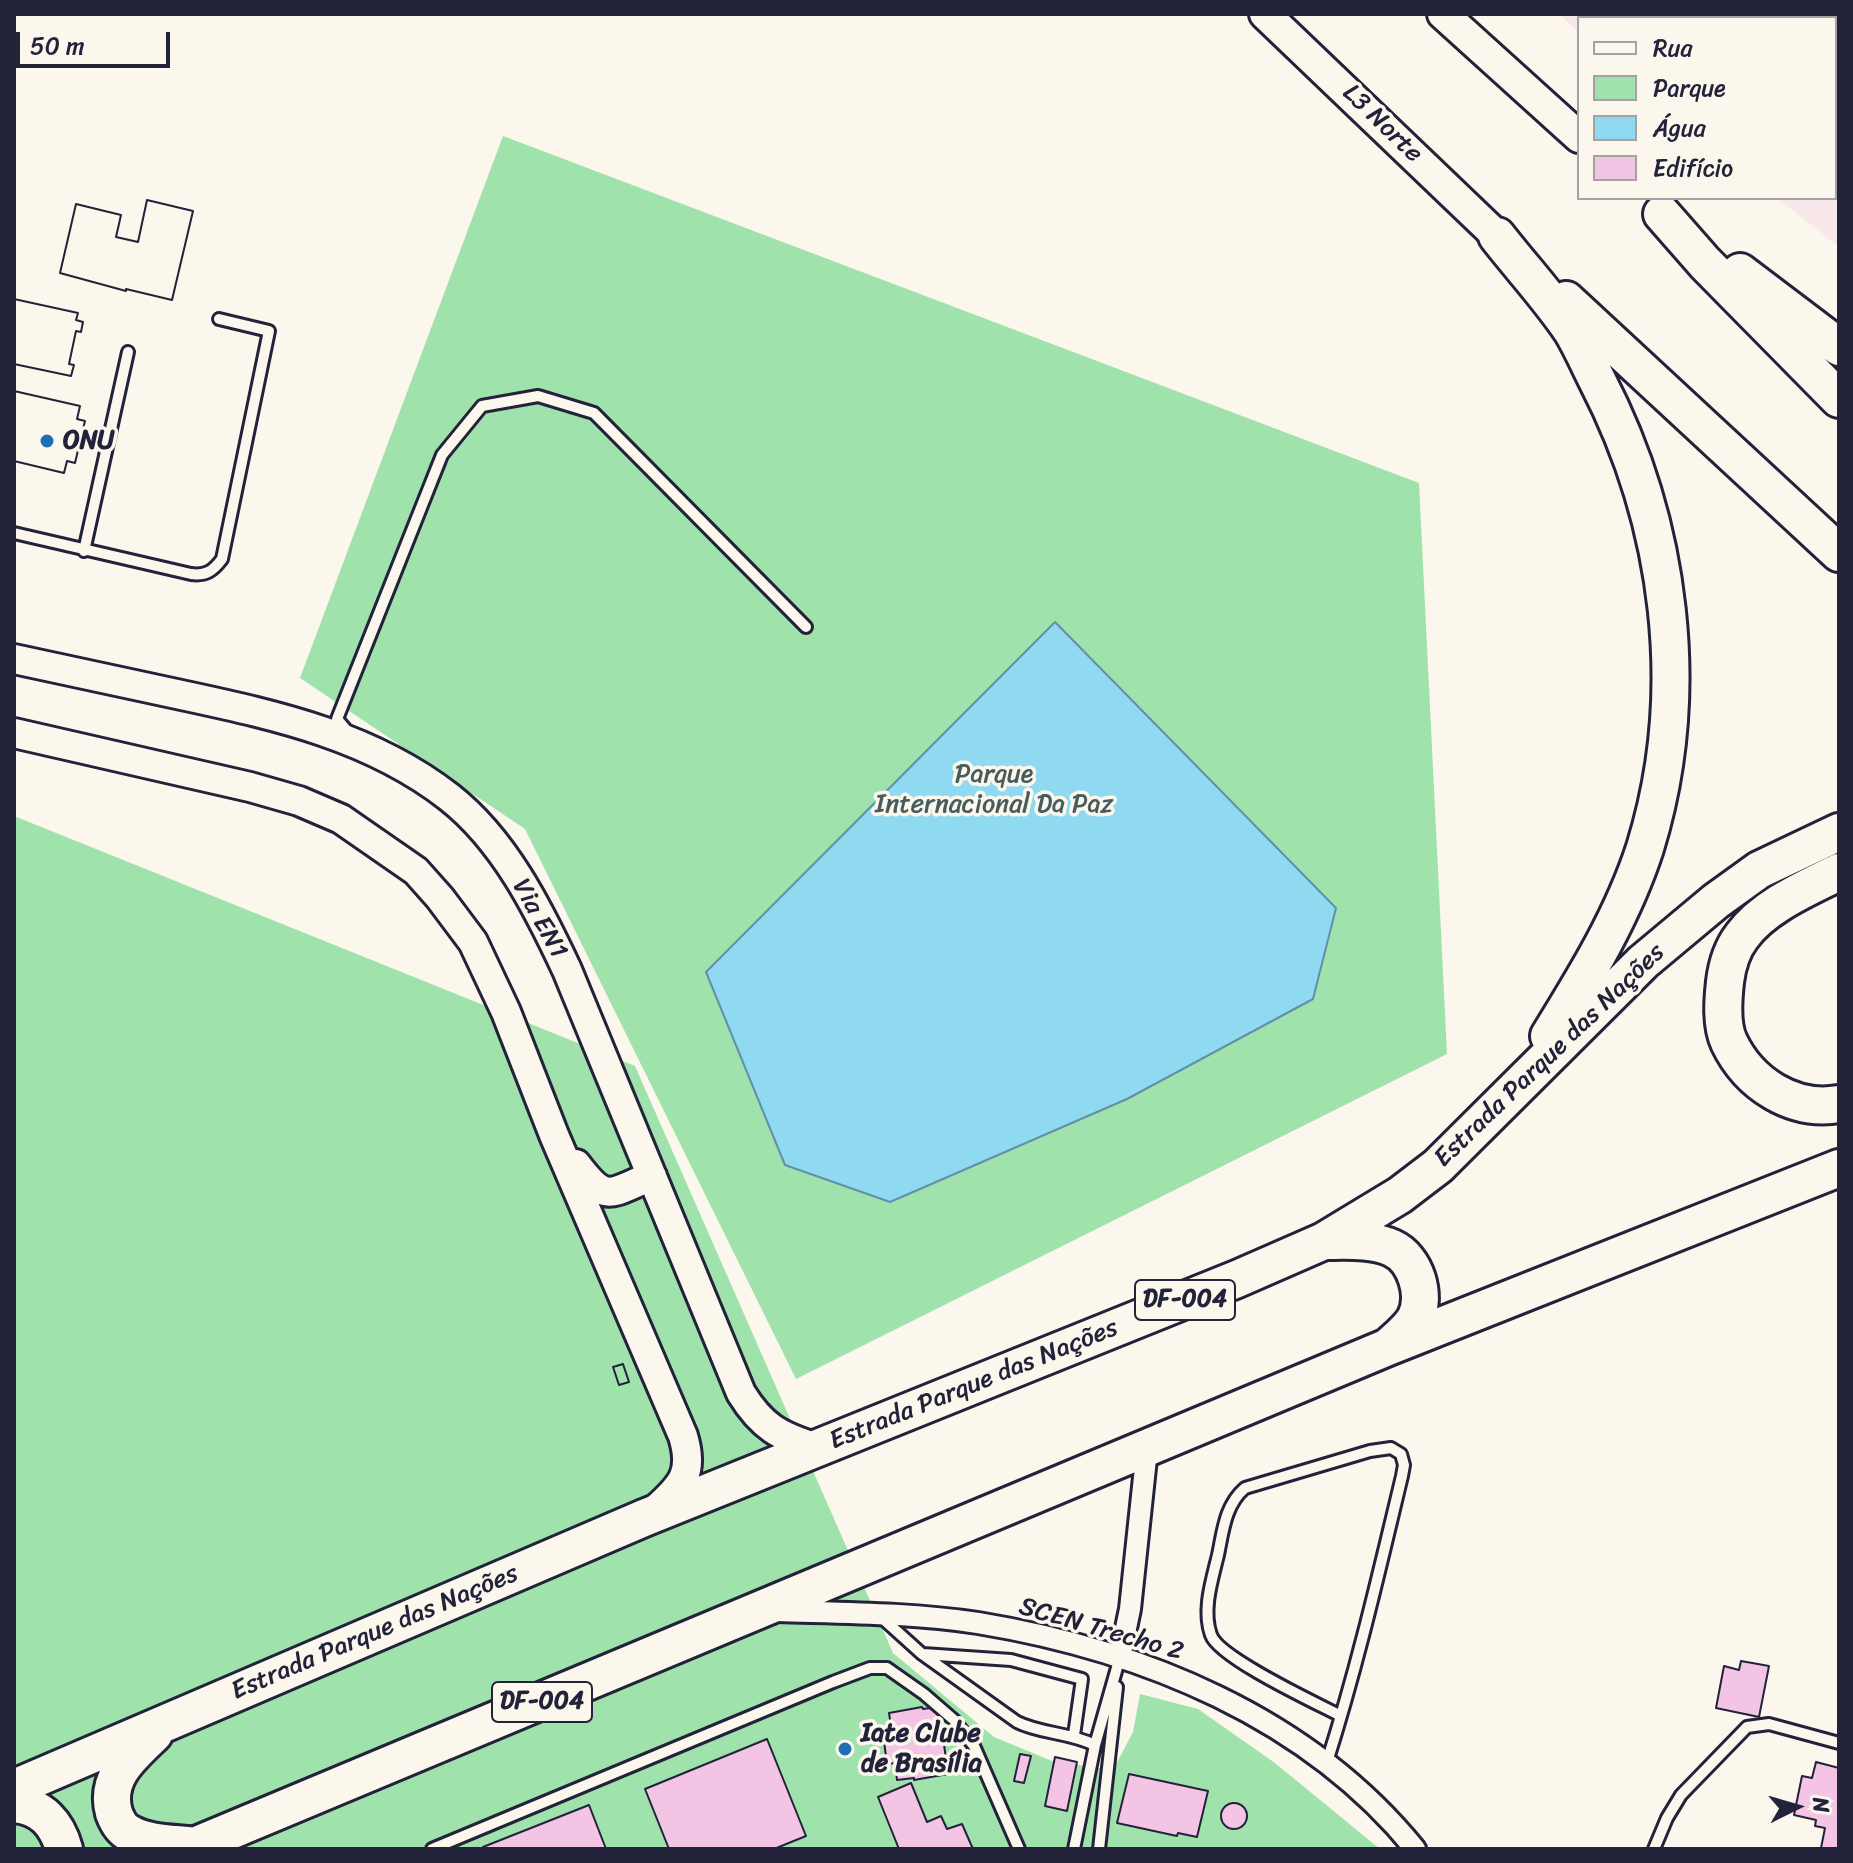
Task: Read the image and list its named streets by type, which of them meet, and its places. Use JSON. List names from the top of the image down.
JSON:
{
  "streets": {
    "highway": ["Estrada Parque das Nações", "DF-004"],
    "main road": ["L3 Norte"],
    "street": ["Via EN1", "SCEN Trecho 2"]
  },
  "crossings": [
    ["Via EN1", "Estrada Parque das Nações"],
    ["DF-004", "SCEN Trecho 2"]
  ],
  "parks": ["Parque Internacional Da Paz"],
  "places": ["ONU", "Iate Clube de Brasília"],
  "legend": [
    "Rua",
    "Parque",
    "Água",
    "Edifício"
  ],
  "scale_bar": "50 m",
  "north": "right"
}
